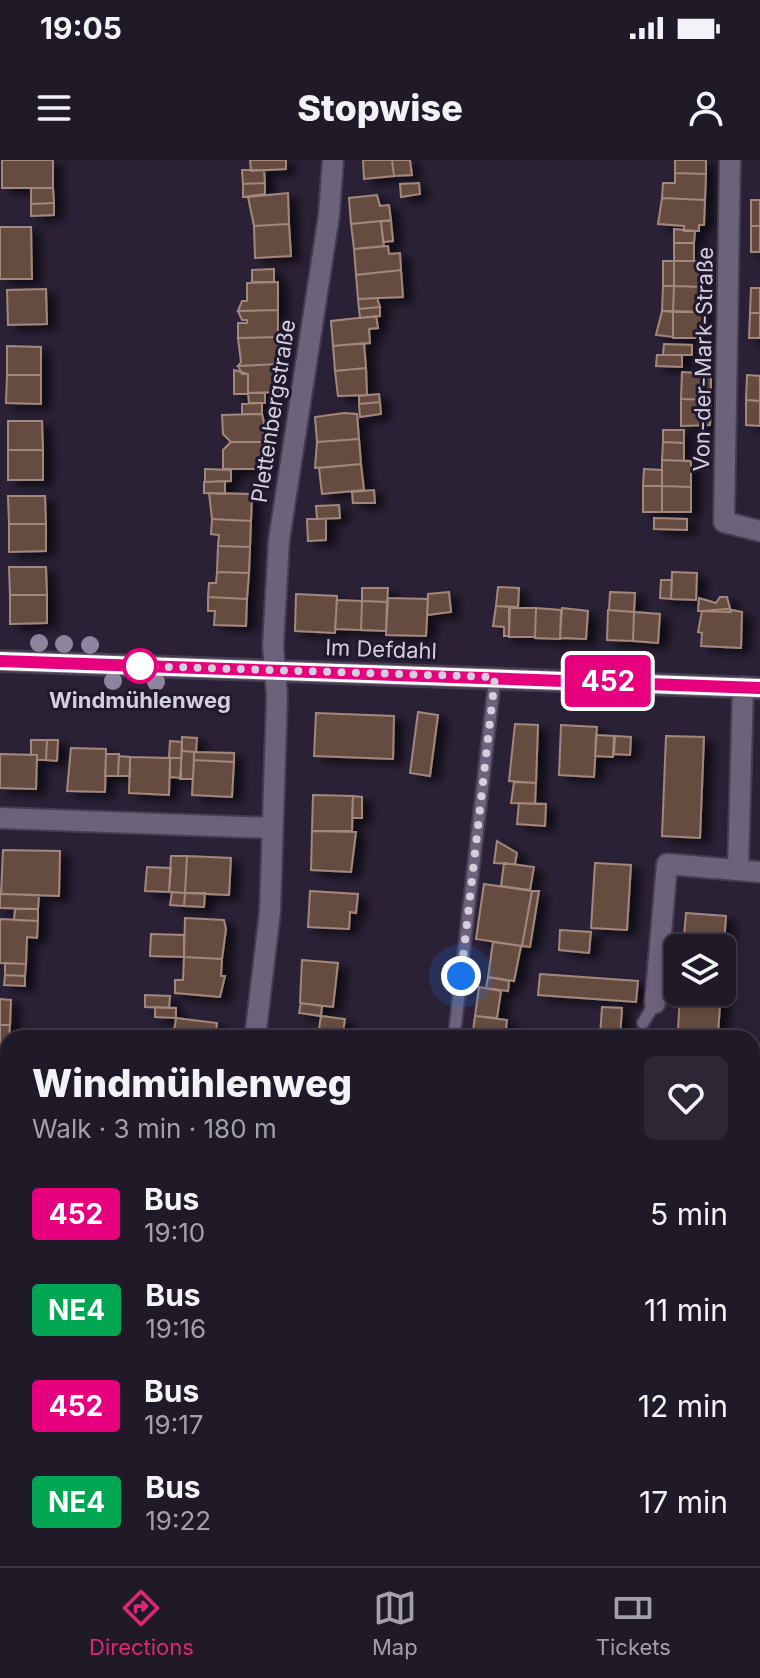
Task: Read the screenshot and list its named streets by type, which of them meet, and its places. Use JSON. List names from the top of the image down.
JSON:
{
  "streets": {
    "street": ["Von-der-Mark-Straße", "Plettenbergstraße", "Im Defdahl"]
  },
  "crossings": [
    ["Plettenbergstraße", "Im Defdahl"]
  ],
  "places": ["Windmühlenweg"],
  "lines": ["bus line 452"],
  "page": {
    "status": "19:05",
    "header": "Stopwise",
    "on_map": "452",
    "heading": ["Windmühlenweg", "Walk · 3 min · 180 m"],
    "list": [
      {
        "mark": "452",
        "name": "Bus",
        "note": "19:10",
        "value": "5 min"
      },
      {
        "mark": "NE4",
        "name": "Bus",
        "note": "19:16",
        "value": "11 min"
      },
      {
        "mark": "452",
        "name": "Bus",
        "note": "19:17",
        "value": "12 min"
      },
      {
        "mark": "NE4",
        "name": "Bus",
        "note": "19:22",
        "value": "17 min"
      }
    ],
    "tabs": ["Directions", "Map", "Tickets"]
  }
}
